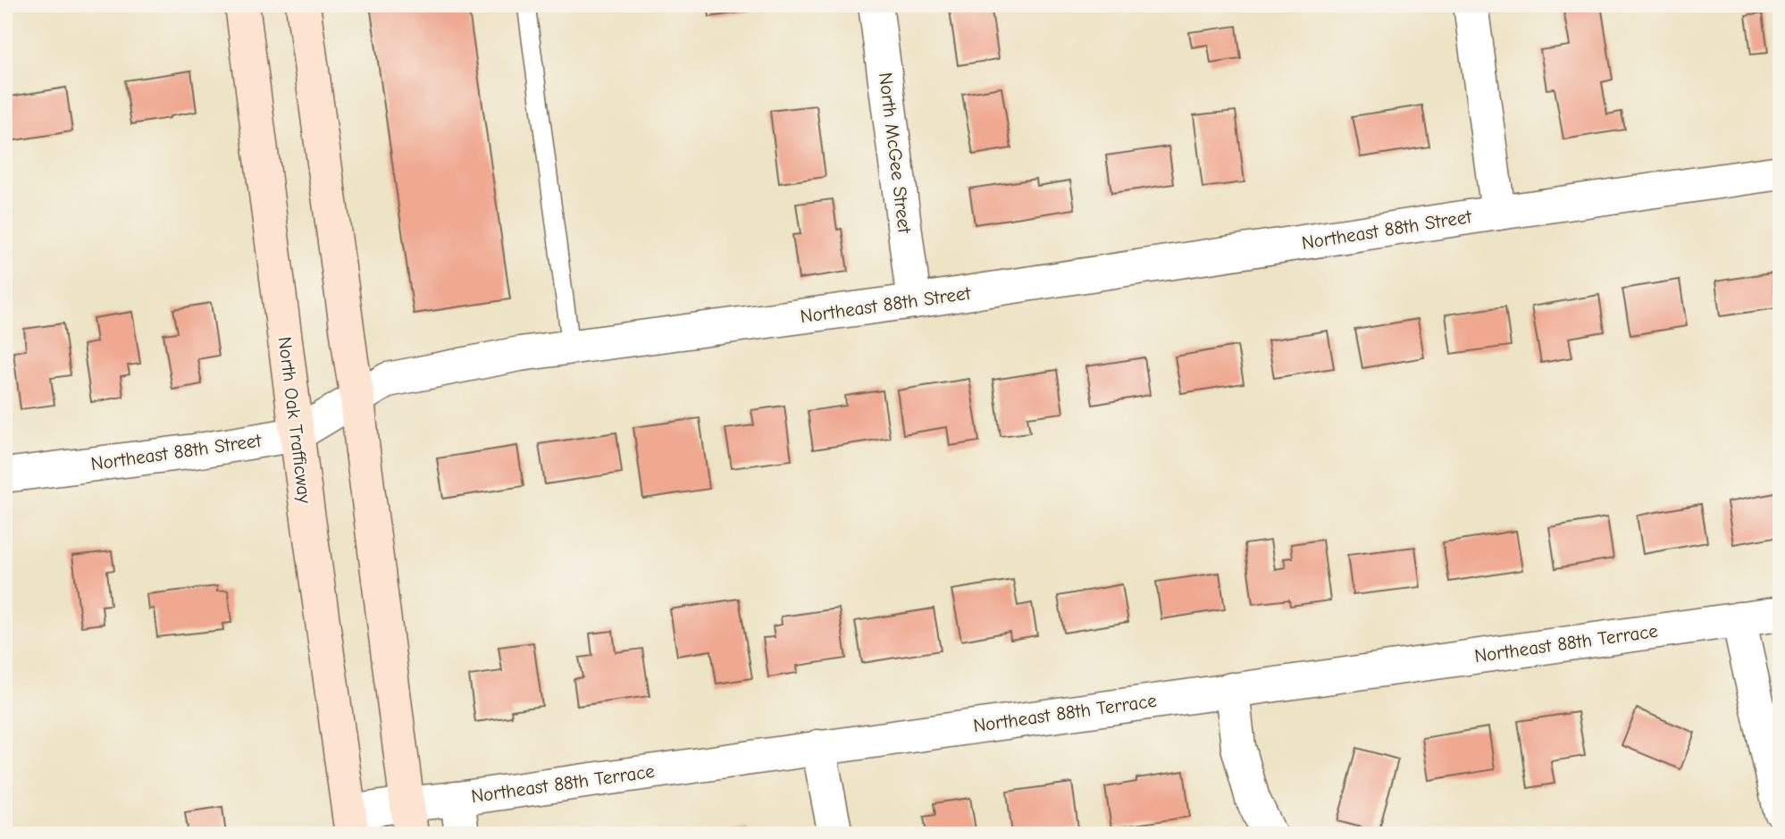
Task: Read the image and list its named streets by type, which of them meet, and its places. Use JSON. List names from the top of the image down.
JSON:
{
  "streets": {
    "main road": ["North Oak Trafficway"],
    "street": ["North McGee Street", "Northeast 88th Street", "Northeast 88th Terrace"]
  },
  "crossings": [
    ["North McGee Street", "Northeast 88th Street"],
    ["Northeast 88th Street", "North Oak Trafficway"],
    ["North Oak Trafficway", "Northeast 88th Terrace"]
  ]
}
